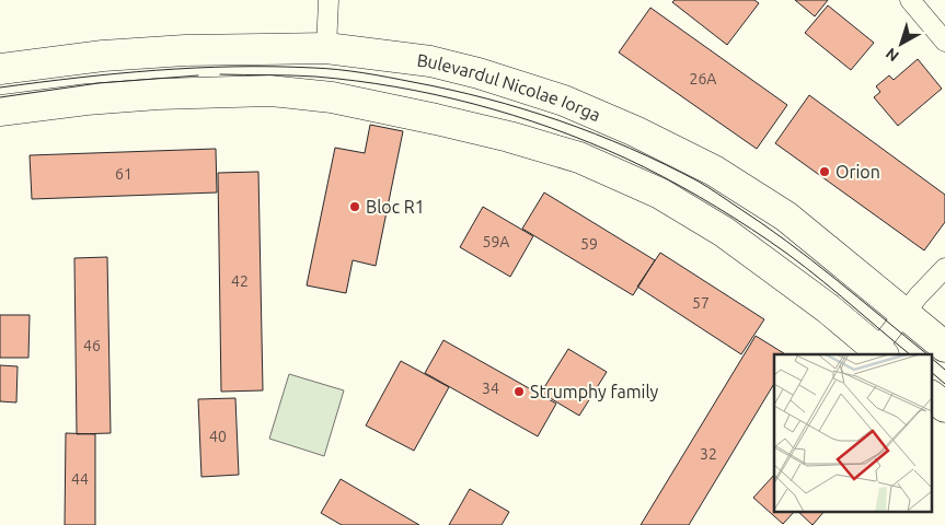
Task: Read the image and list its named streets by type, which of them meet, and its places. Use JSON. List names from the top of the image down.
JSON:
{
  "streets": {
    "main road": ["Bulevardul Nicolae Iorga"]
  },
  "places": ["Orion", "Bloc R1", "Strumphy family"],
  "house_numbers": [
    "26A",
    "61",
    "59A",
    "59",
    "42",
    "57",
    "46",
    "34",
    "40",
    "32",
    "44"
  ],
  "north": "bottom left"
}
